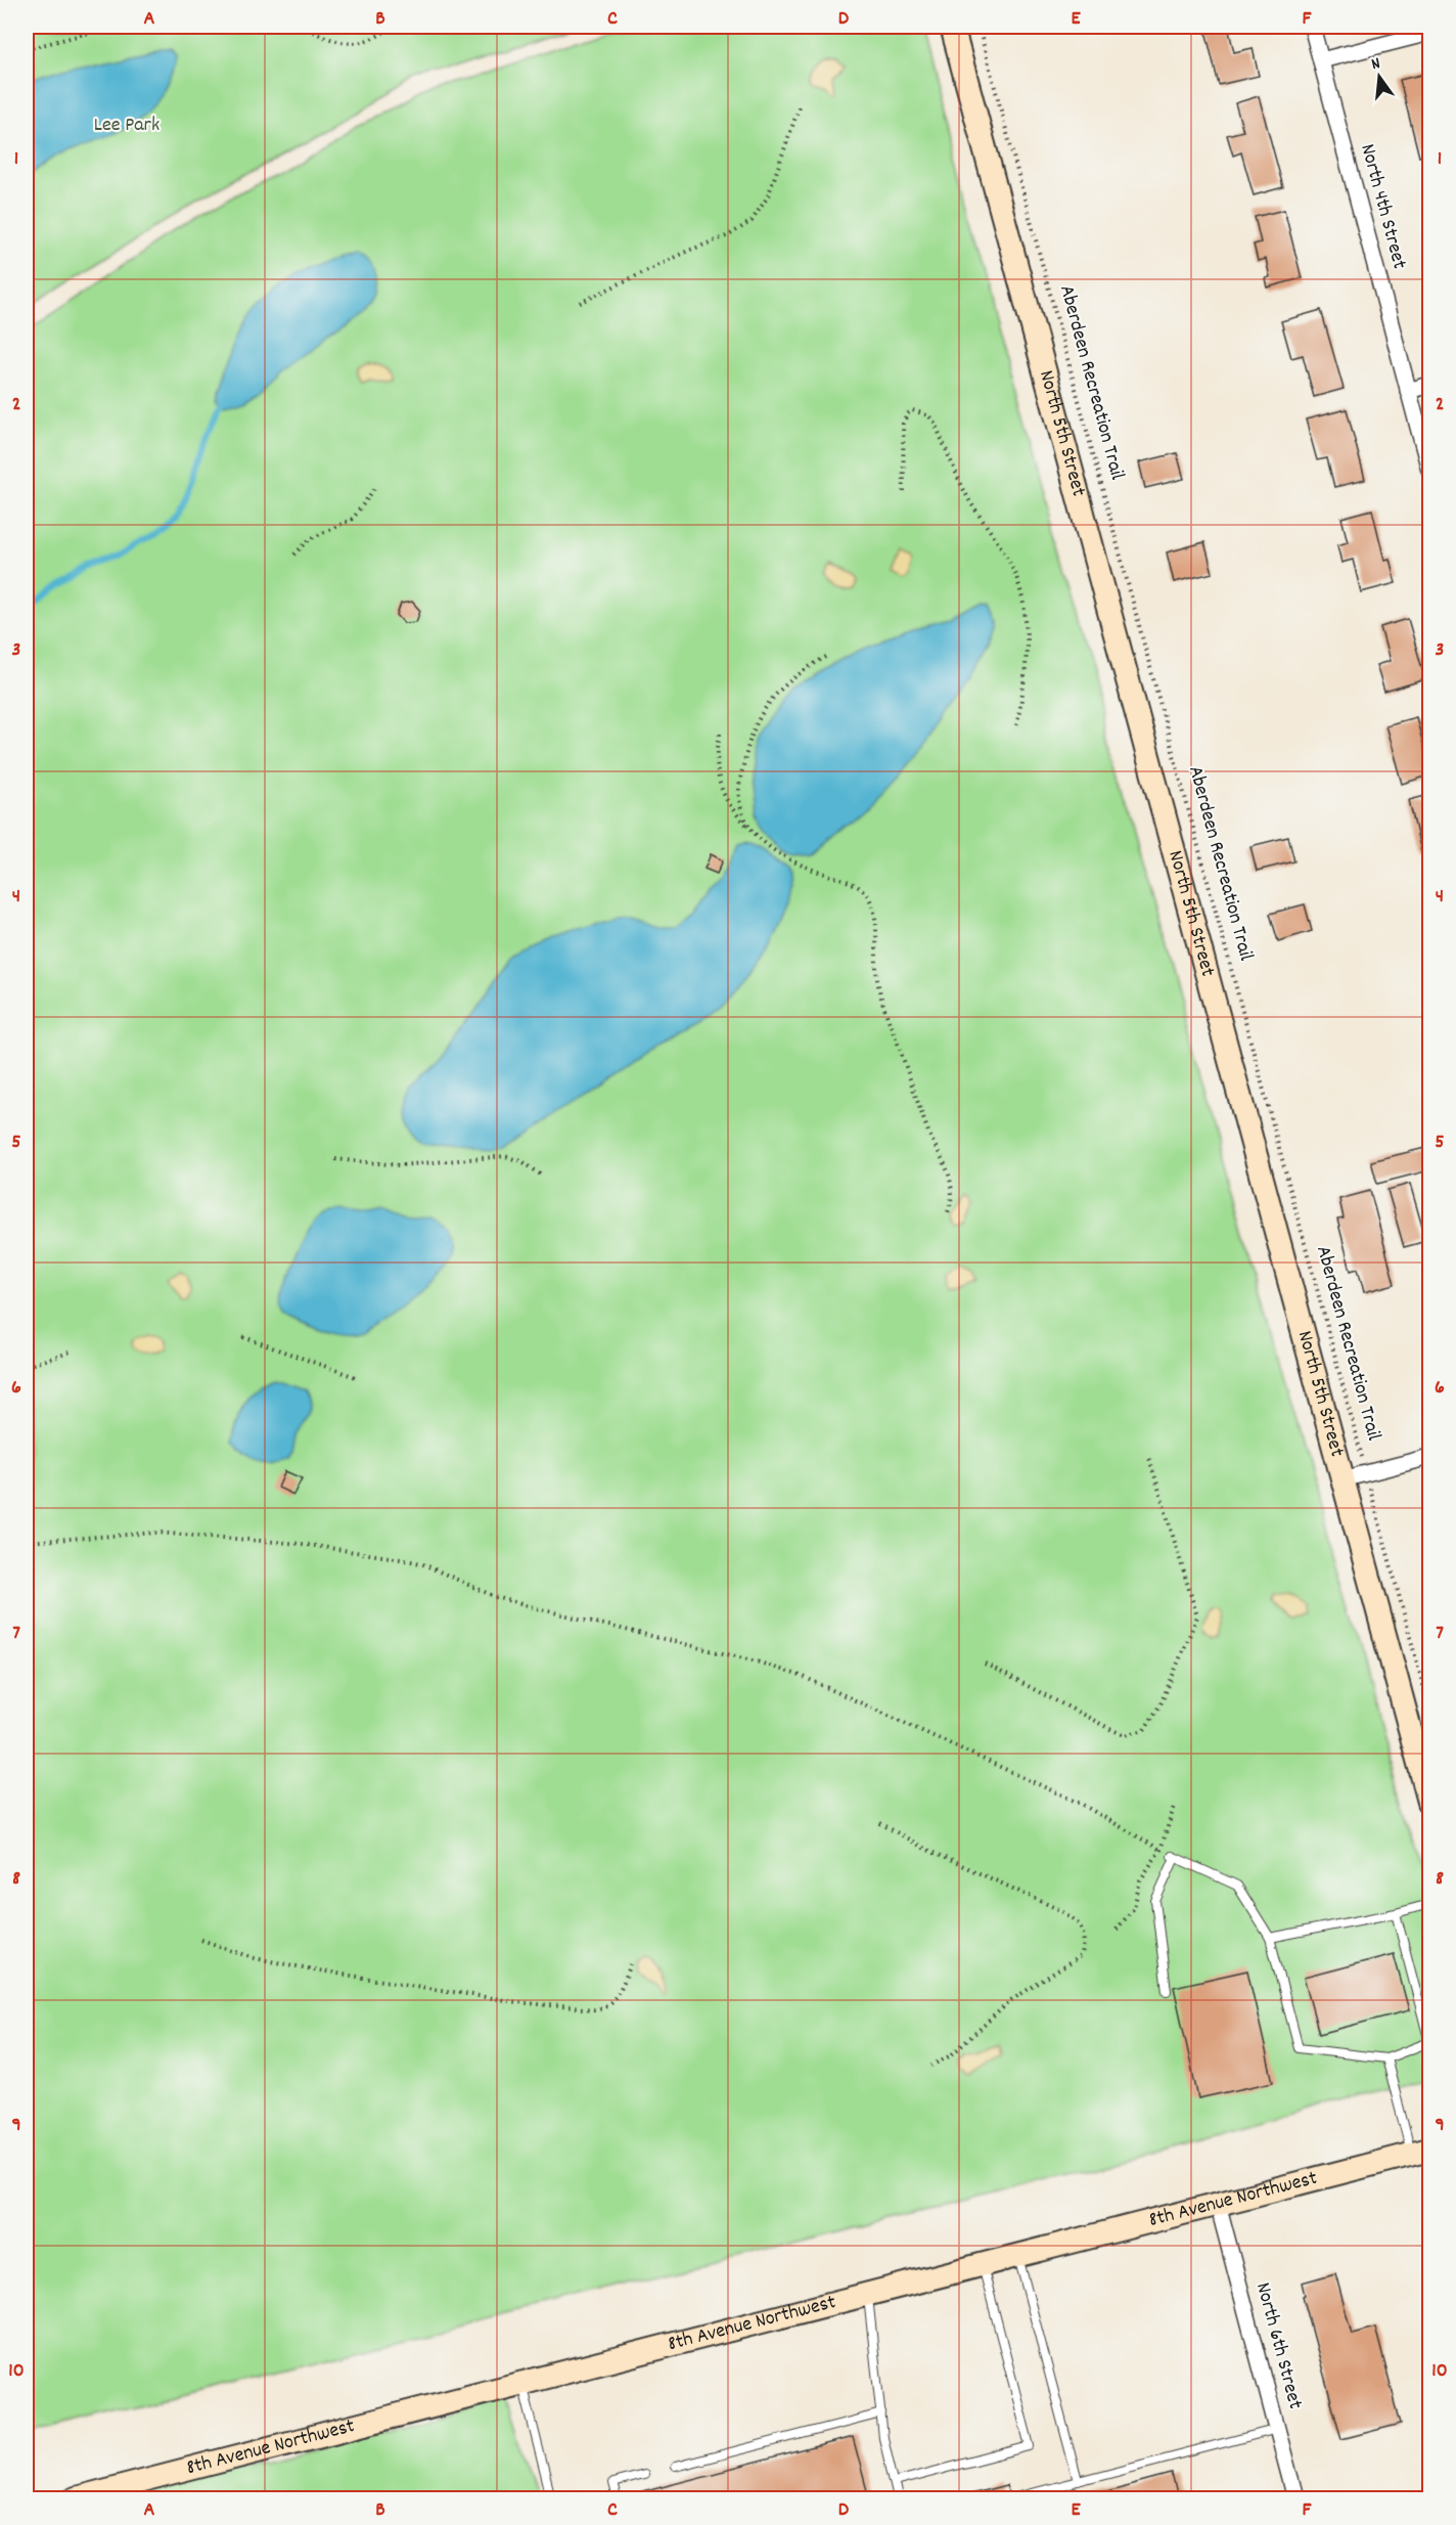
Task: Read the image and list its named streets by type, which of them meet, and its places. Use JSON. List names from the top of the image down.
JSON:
{
  "streets": {
    "street": [
      "North 4th Street",
      "North 5th Street",
      "8th Avenue Northwest",
      "North 6th Street"
    ],
    "path": ["Aberdeen Recreation Trail"]
  },
  "crossings": [
    ["8th Avenue Northwest", "North 6th Street"]
  ],
  "parks": ["Lee Park"],
  "north": "top",
  "grid": {
    "columns": [
      "A",
      "B",
      "C",
      "D",
      "E",
      "F"
    ],
    "rows": [
      "1",
      "2",
      "3",
      "4",
      "5",
      "6",
      "7",
      "8",
      "9",
      "10"
    ]
  }
}
